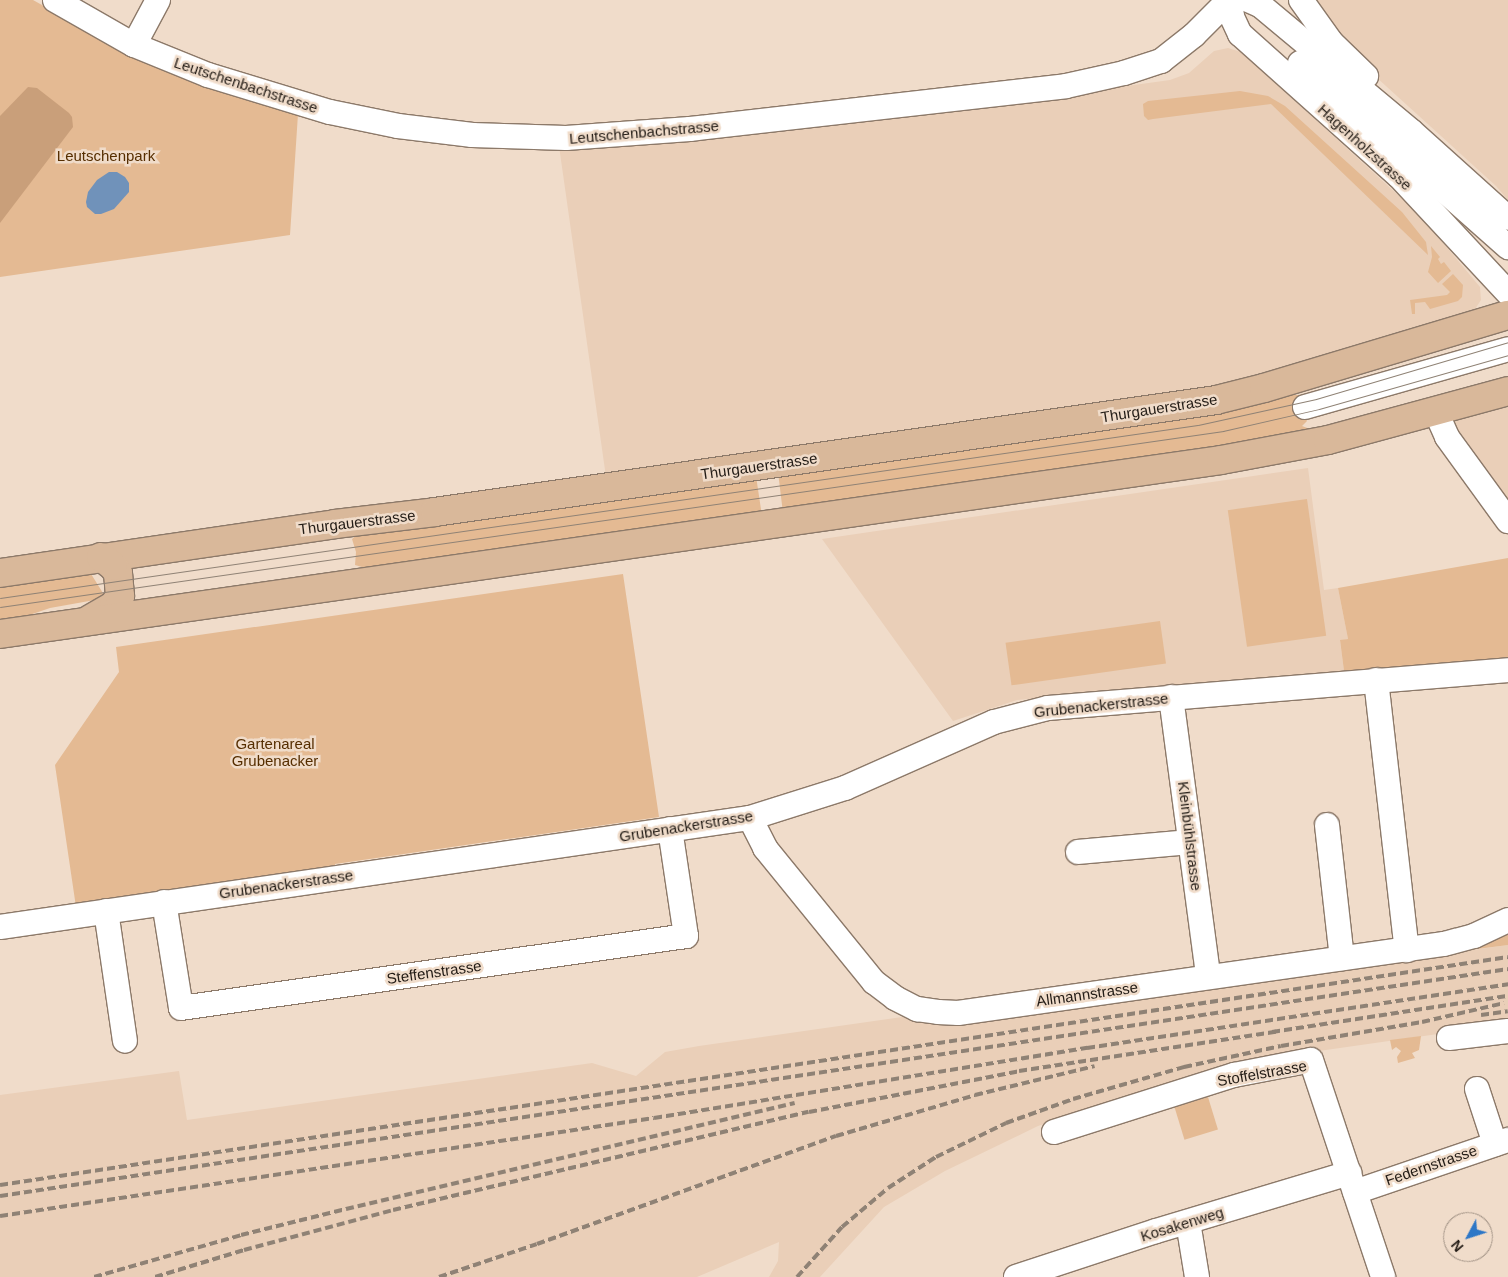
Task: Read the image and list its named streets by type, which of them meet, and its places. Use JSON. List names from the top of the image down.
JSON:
{
  "streets": {
    "main road": ["Thurgauerstrasse"],
    "street": [
      "Leutschenbachstrasse",
      "Hagenholzstrasse",
      "Grubenackerstrasse",
      "Kleinbühlstrasse",
      "Steffenstrasse",
      "Allmannstrasse",
      "Stoffelstrasse",
      "Federnstrasse",
      "Kosakenweg"
    ]
  },
  "crossings": [
    ["Leutschenbachstrasse", "Hagenholzstrasse"],
    ["Grubenackerstrasse", "Kleinbühlstrasse"],
    ["Grubenackerstrasse", "Steffenstrasse"],
    ["Grubenackerstrasse", "Allmannstrasse"],
    ["Kleinbühlstrasse", "Allmannstrasse"],
    ["Stoffelstrasse", "Federnstrasse"],
    ["Stoffelstrasse", "Kosakenweg"],
    ["Federnstrasse", "Kosakenweg"]
  ],
  "parks": ["Leutschenpark", "Gartenareal Grubenacker"],
  "north": "bottom left"
}
